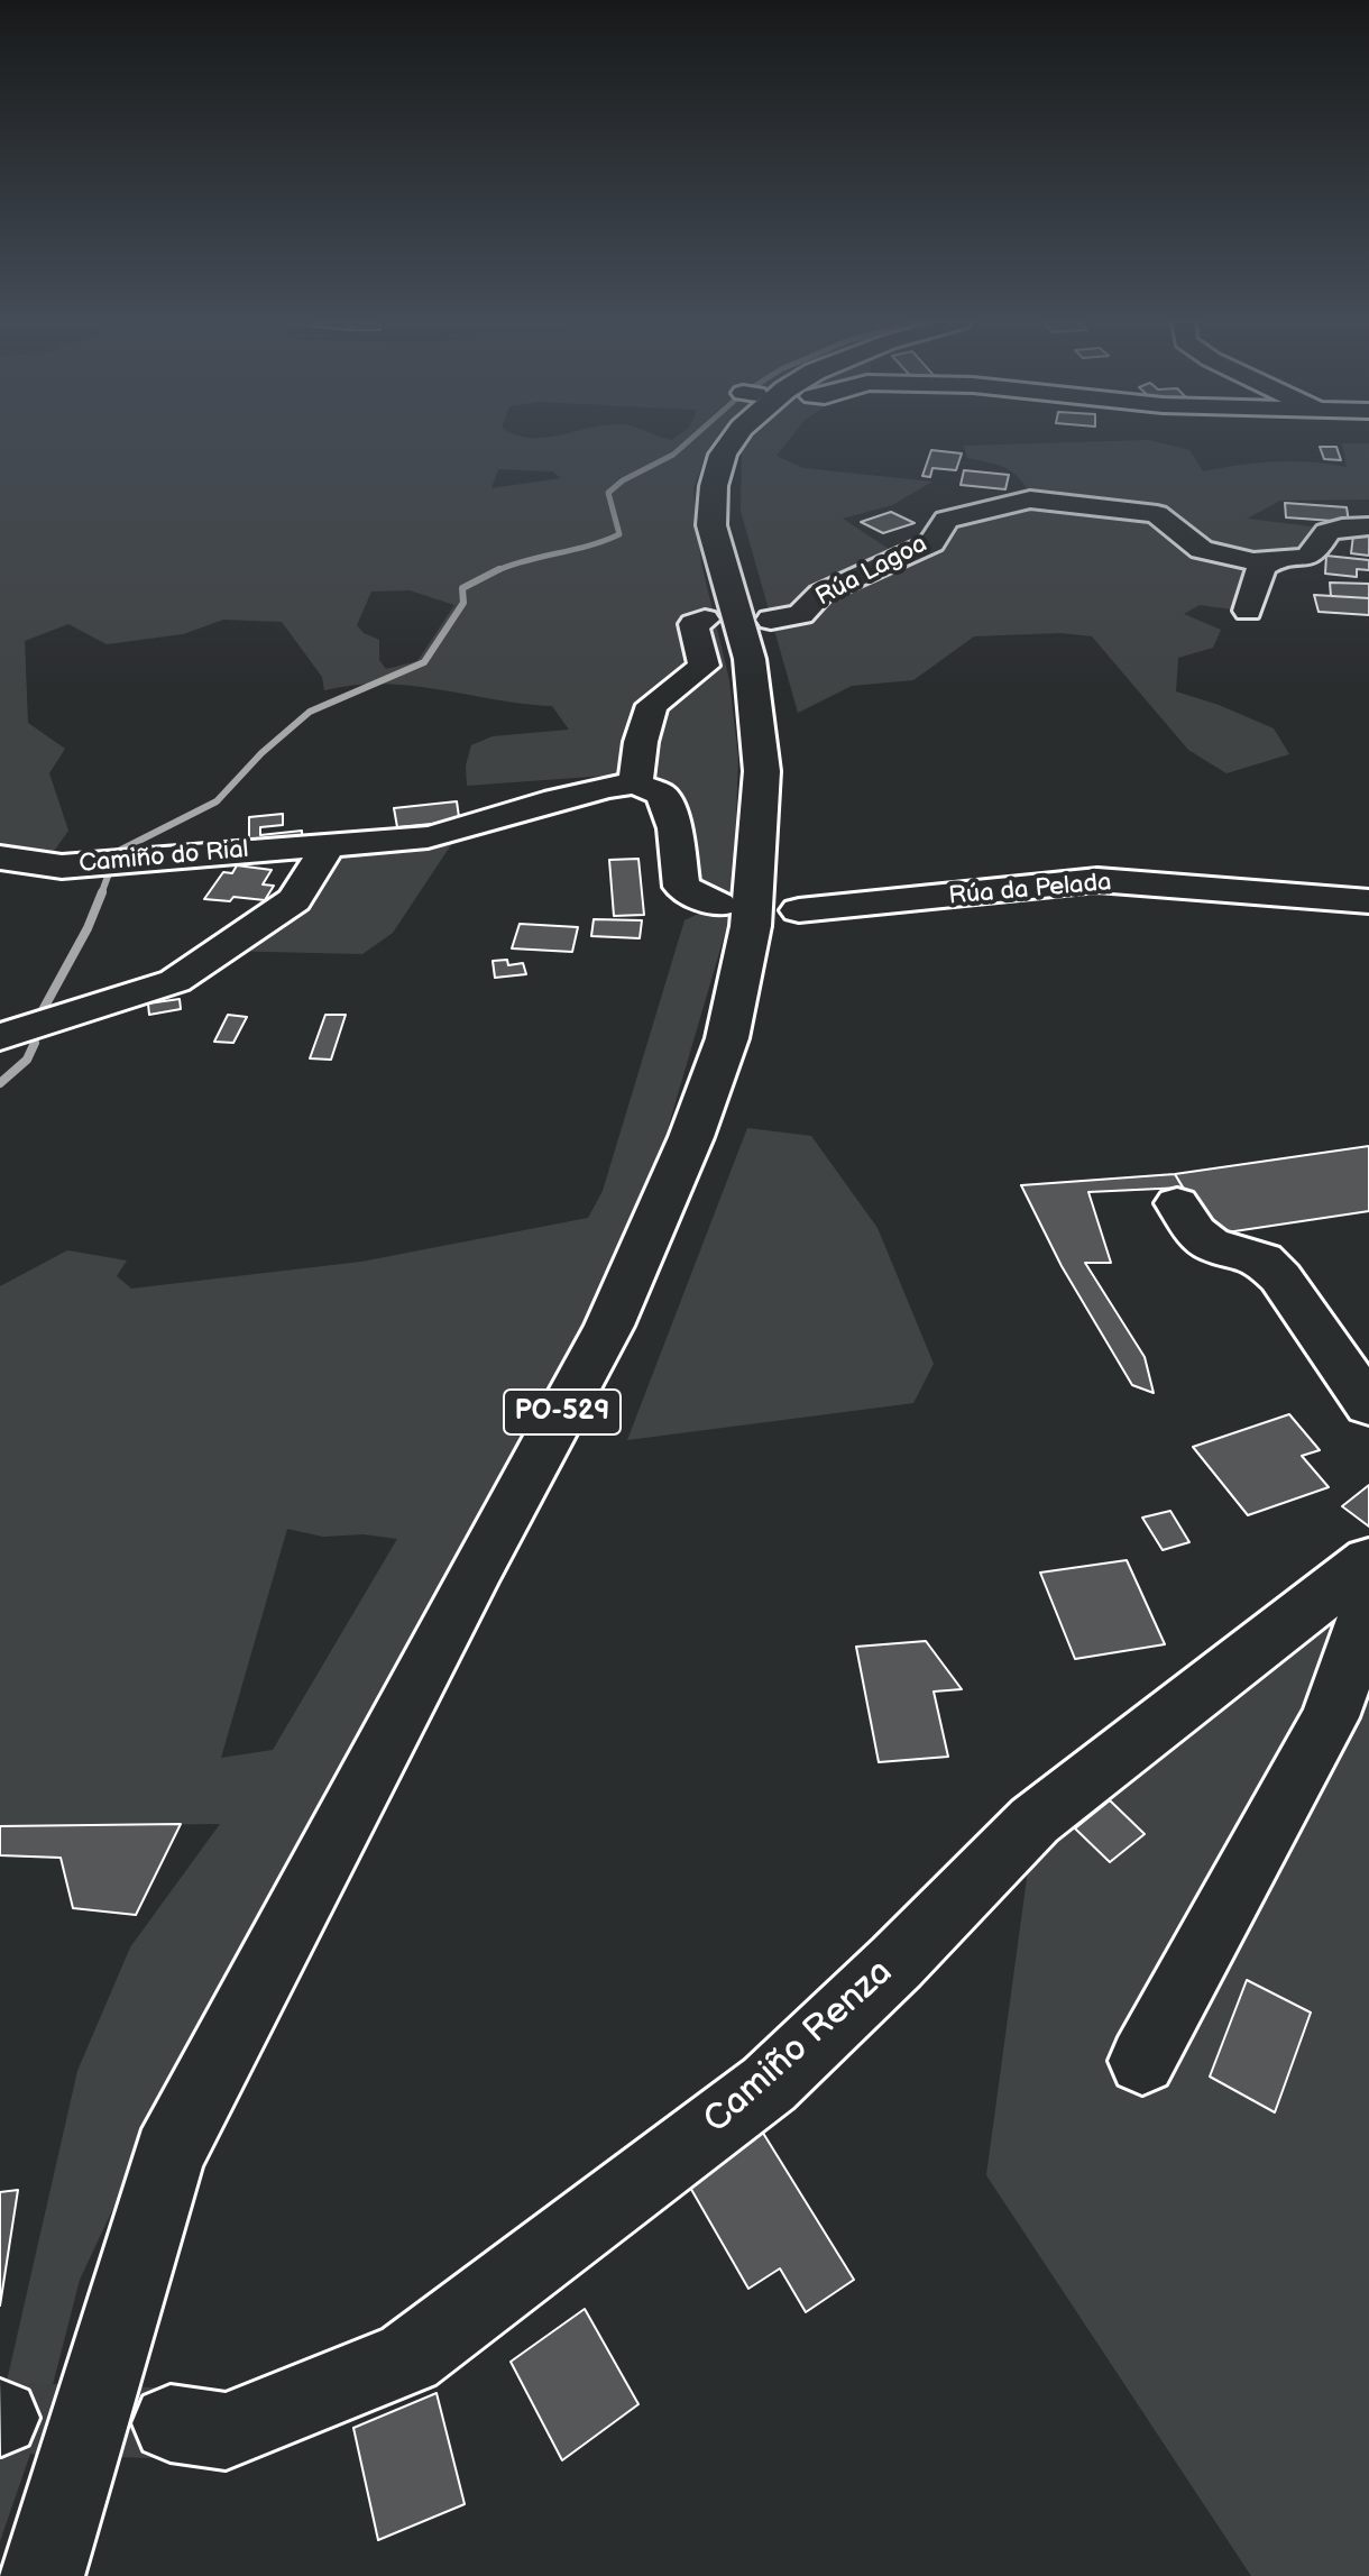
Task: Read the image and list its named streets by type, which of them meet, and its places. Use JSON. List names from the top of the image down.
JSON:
{
  "streets": {
    "main road": ["PO-529"],
    "street": [
      "Rúa Lagoa",
      "Camiño do Rial",
      "Rúa da Pelada",
      "Camiño Renza"
    ]
  }
}
